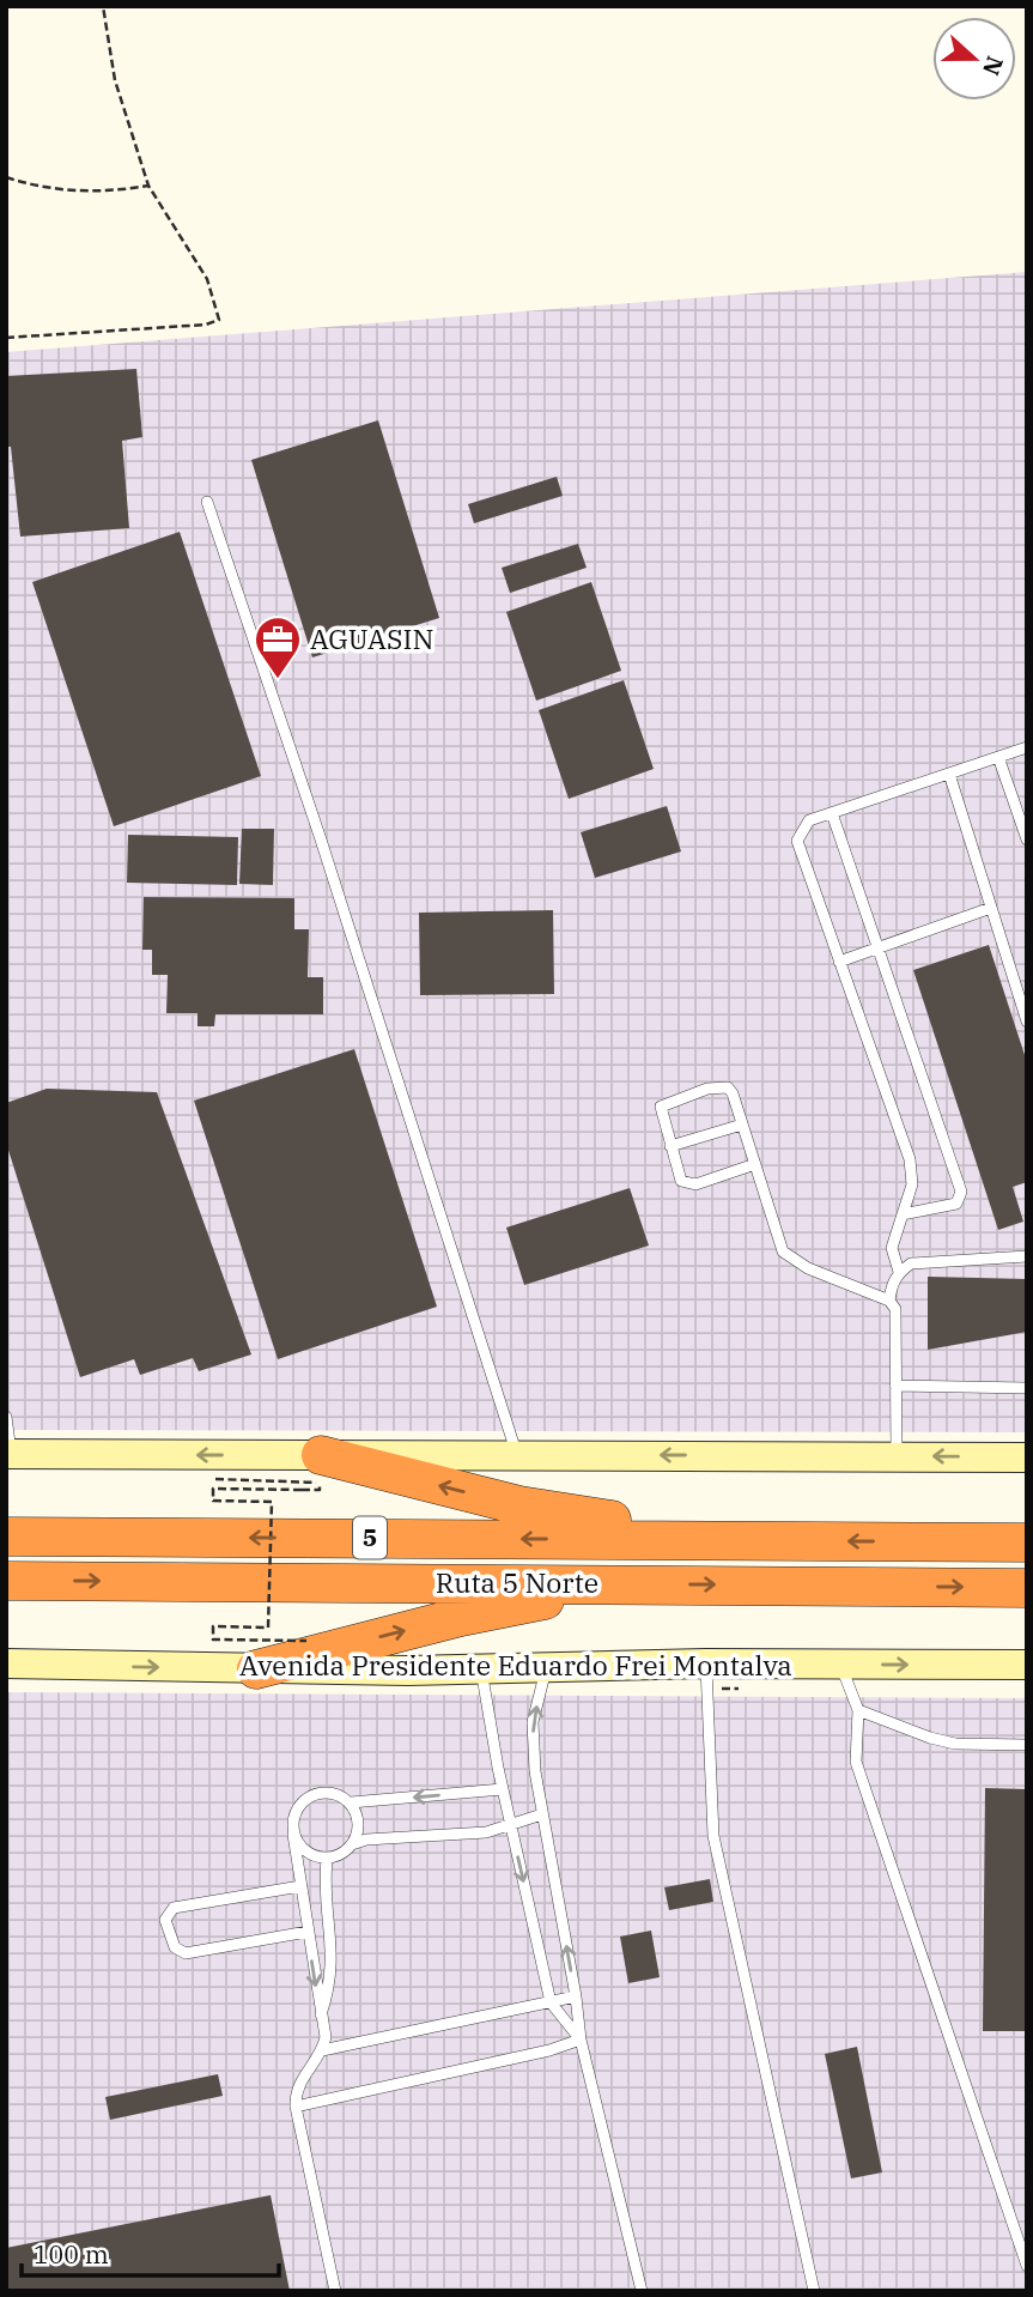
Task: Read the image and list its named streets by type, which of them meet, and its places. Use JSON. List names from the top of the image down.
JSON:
{
  "streets": {
    "highway": ["5", "Ruta 5 Norte"],
    "street": ["Avenida Presidente Eduardo Frei Montalva"]
  },
  "places": {
    "office": ["AGUASIN"]
  },
  "scale_bar": "100 m",
  "north": "right"
}
